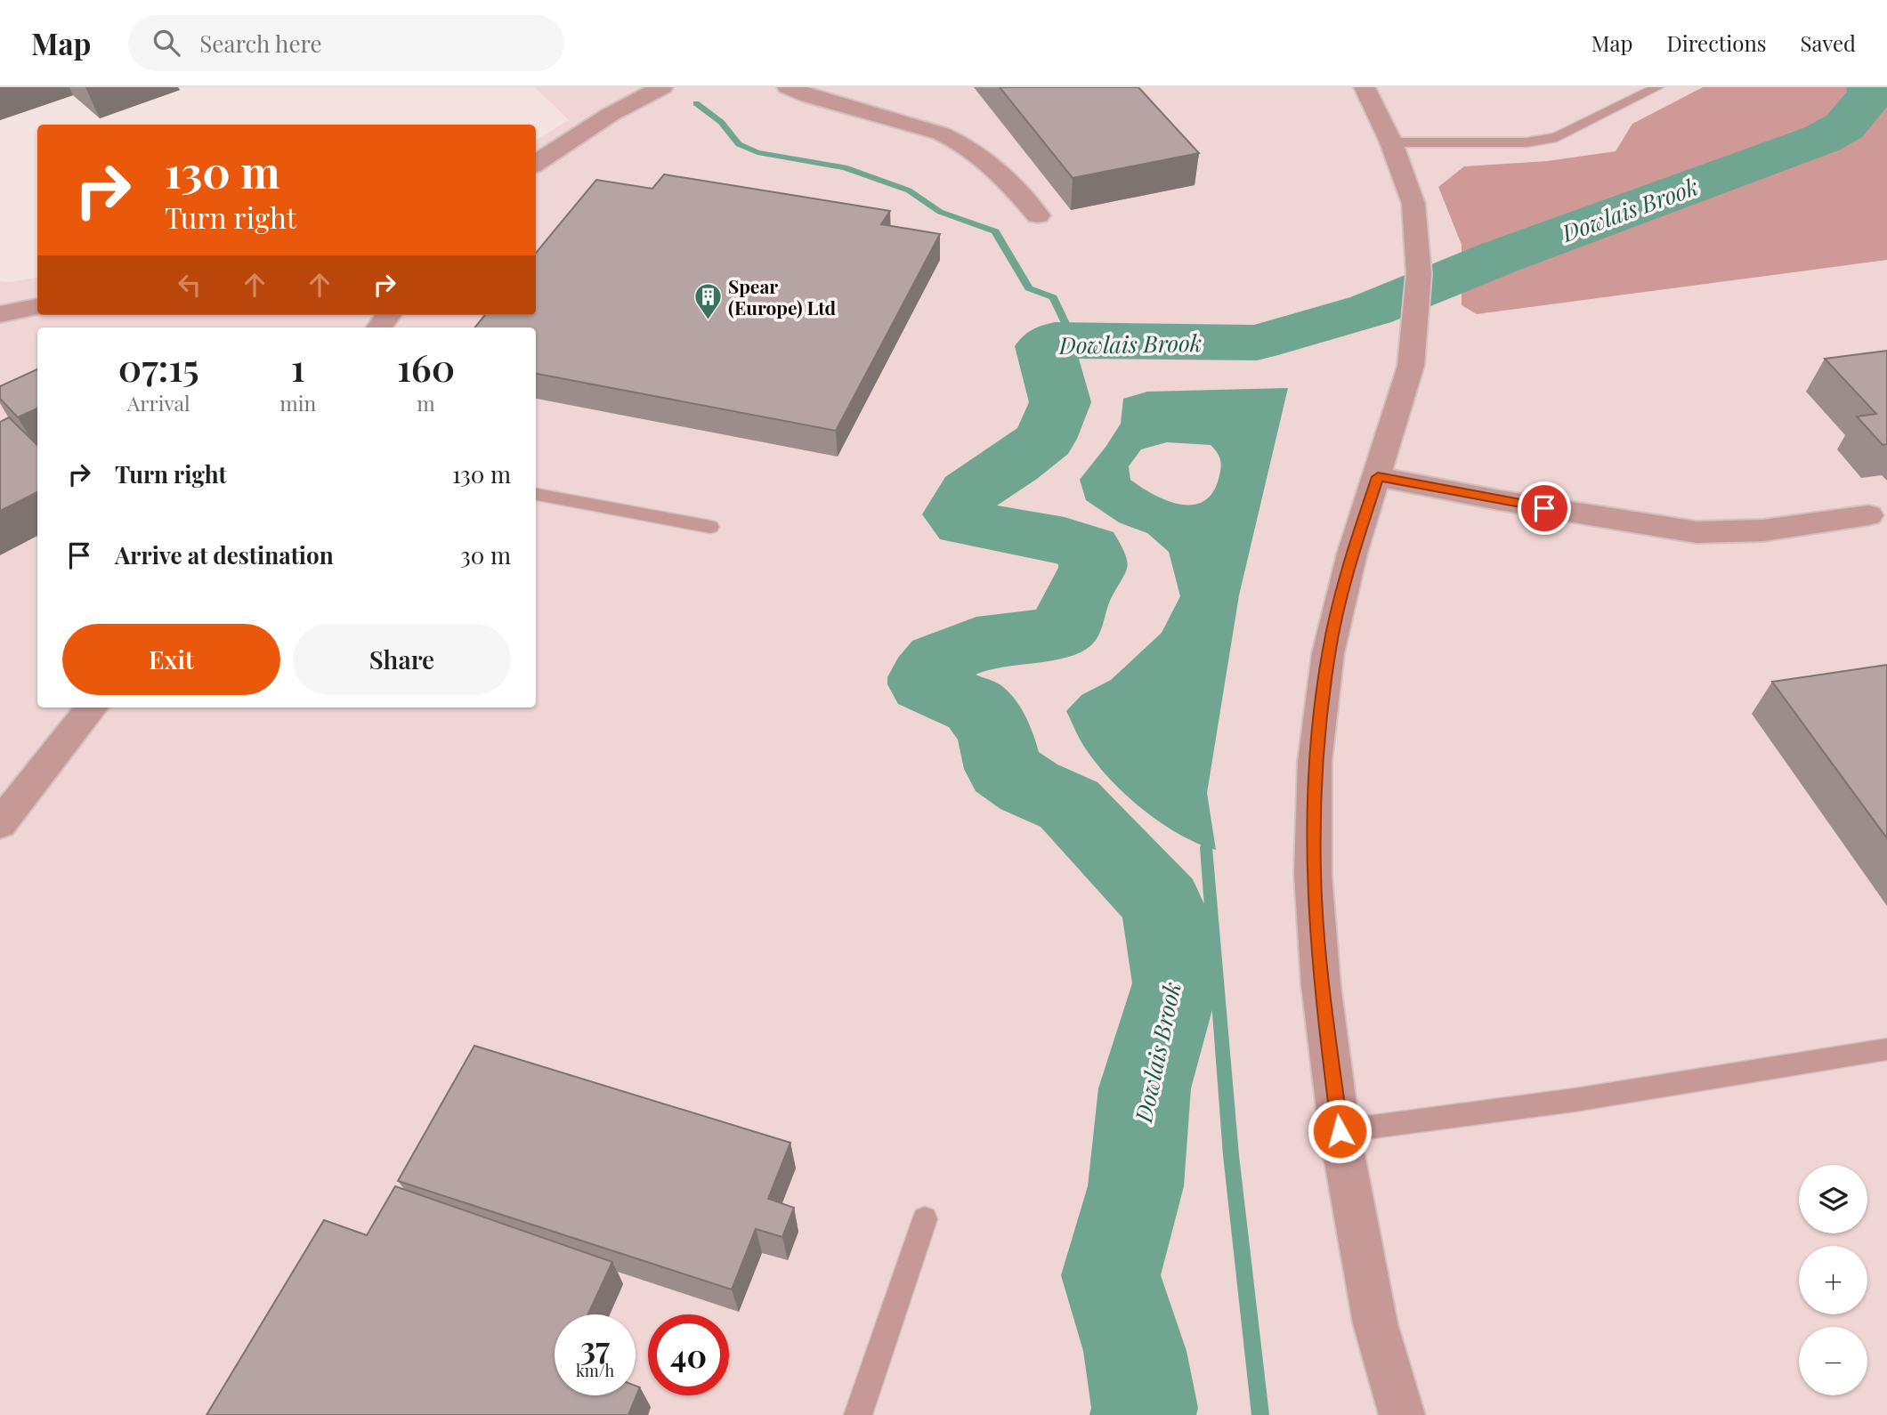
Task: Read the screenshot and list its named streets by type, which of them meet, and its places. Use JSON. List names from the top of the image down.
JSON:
{
  "water": ["Dowlais Brook"],
  "places": {
    "building": ["Spear (Europe) Ltd"]
  },
  "page": {
    "header": "Map",
    "search": "Search here",
    "nav": ["Map", "Directions", "Saved"],
    "turn": ["130 m", "Turn right"],
    "eta": [
      "07:15",
      "Arrival",
      "1",
      "min",
      "160",
      "m"
    ],
    "list": [
      {
        "name": "Turn right",
        "value": "130 m"
      },
      {
        "name": "Arrive at destination",
        "value": "30 m"
      }
    ],
    "buttons": ["Exit", "Share"],
    "map_buttons": ["+", "−"],
    "speed": "37 km/h",
    "limit": "40"
  }
}
